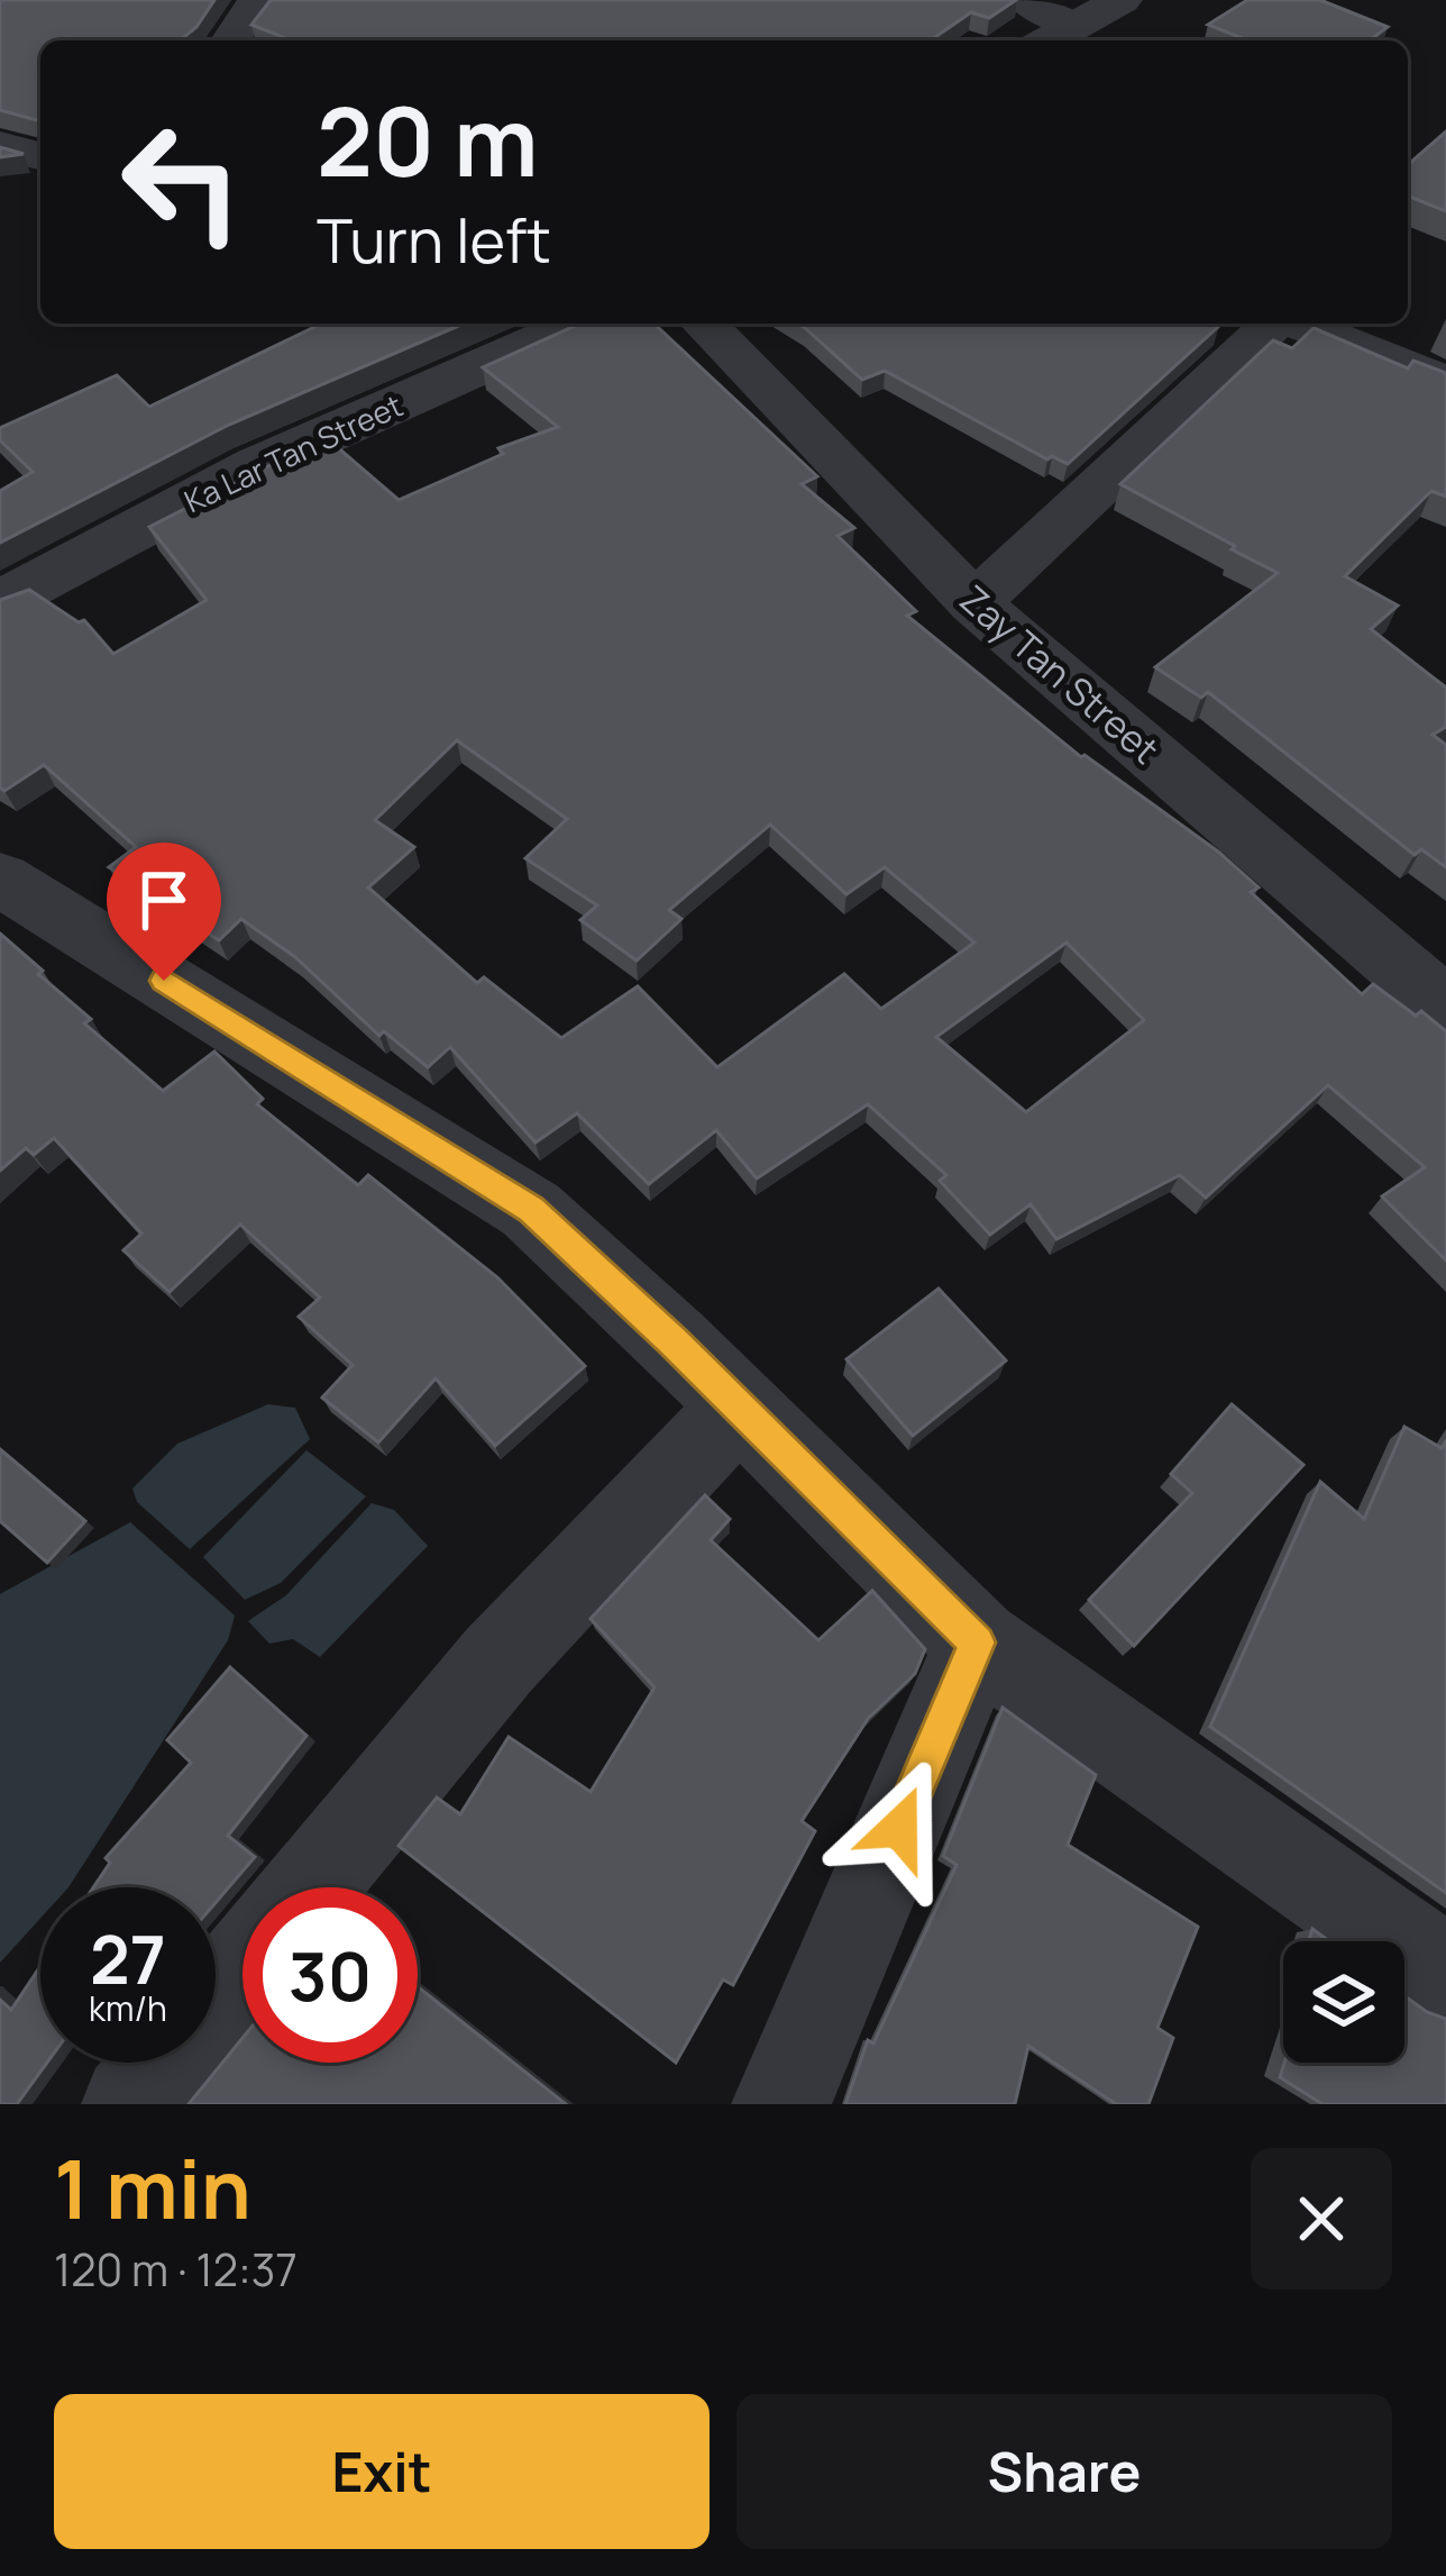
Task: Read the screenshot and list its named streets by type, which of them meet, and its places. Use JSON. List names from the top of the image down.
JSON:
{
  "streets": {
    "street": ["Ka Lar Tan Street", "Zay Tan Street"]
  },
  "page": {
    "turn": ["20 m", "Turn left"],
    "speed": "27 km/h",
    "limit": "30",
    "heading": ["1 min", "120 m · 12:37"],
    "buttons": ["Exit", "Share"]
  }
}
